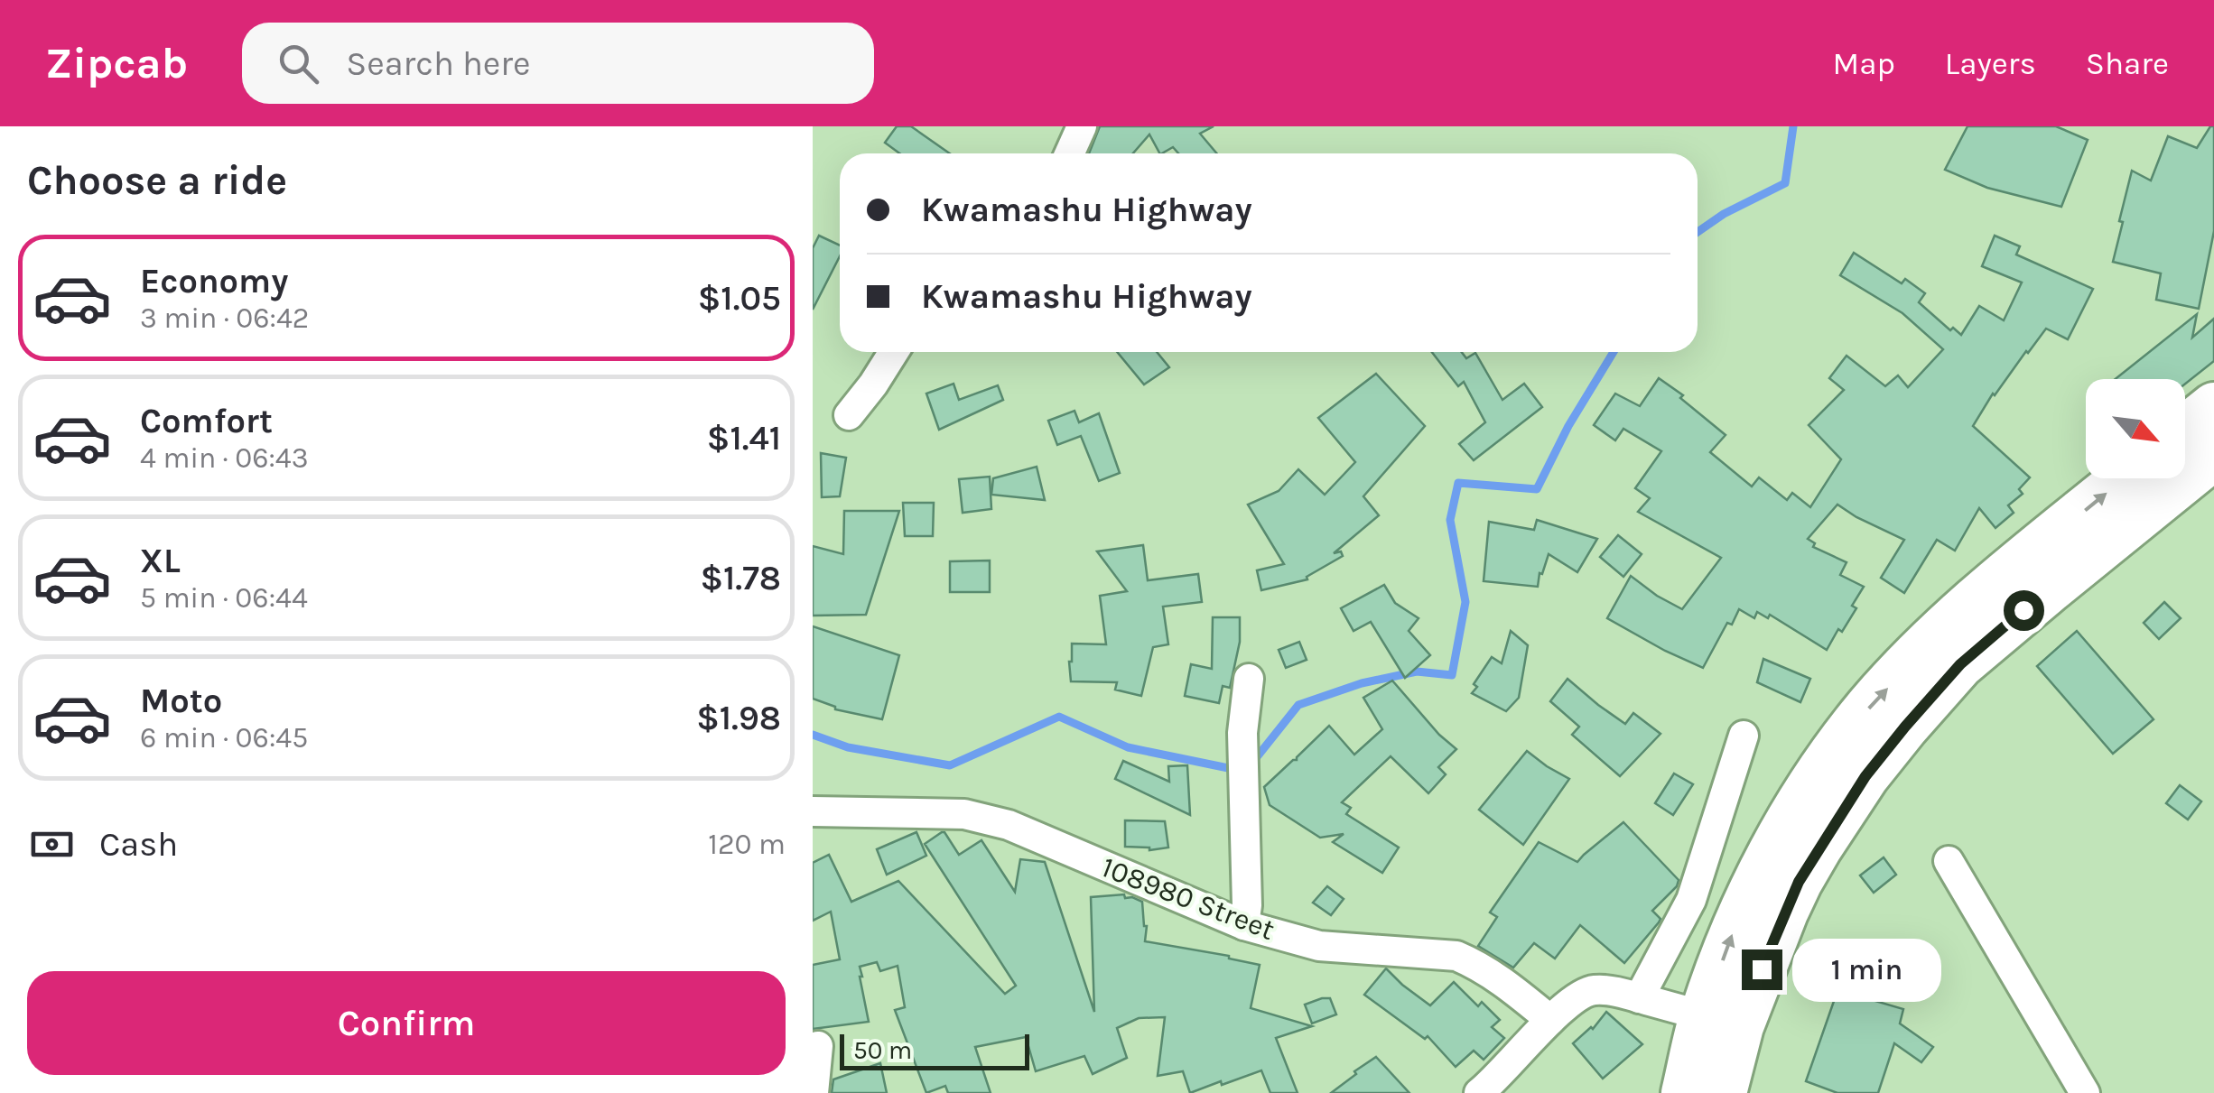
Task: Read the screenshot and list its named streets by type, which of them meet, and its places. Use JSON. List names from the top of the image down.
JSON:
{
  "streets": {
    "street": ["108980 Street"]
  },
  "scale_bar": "50 m",
  "north": "bottom right",
  "page": {
    "header": "Zipcab",
    "search": "Search here",
    "nav": ["Map", "Layers", "Share"],
    "heading": "Choose a ride",
    "banner": ["Kwamashu Highway", "Kwamashu Highway"],
    "list": [
      {
        "name": "Economy",
        "note": "3 min · 06:42",
        "value": "$1.05"
      },
      {
        "name": "Comfort",
        "note": "4 min · 06:43",
        "value": "$1.41"
      },
      {
        "name": "XL",
        "note": "5 min · 06:44",
        "value": "$1.78"
      },
      {
        "name": "Moto",
        "note": "6 min · 06:45",
        "value": "$1.98"
      }
    ],
    "pay": ["Cash", "120 m"],
    "bubble": "1 min",
    "buttons": "Confirm",
    "scale": "50 m"
  }
}
